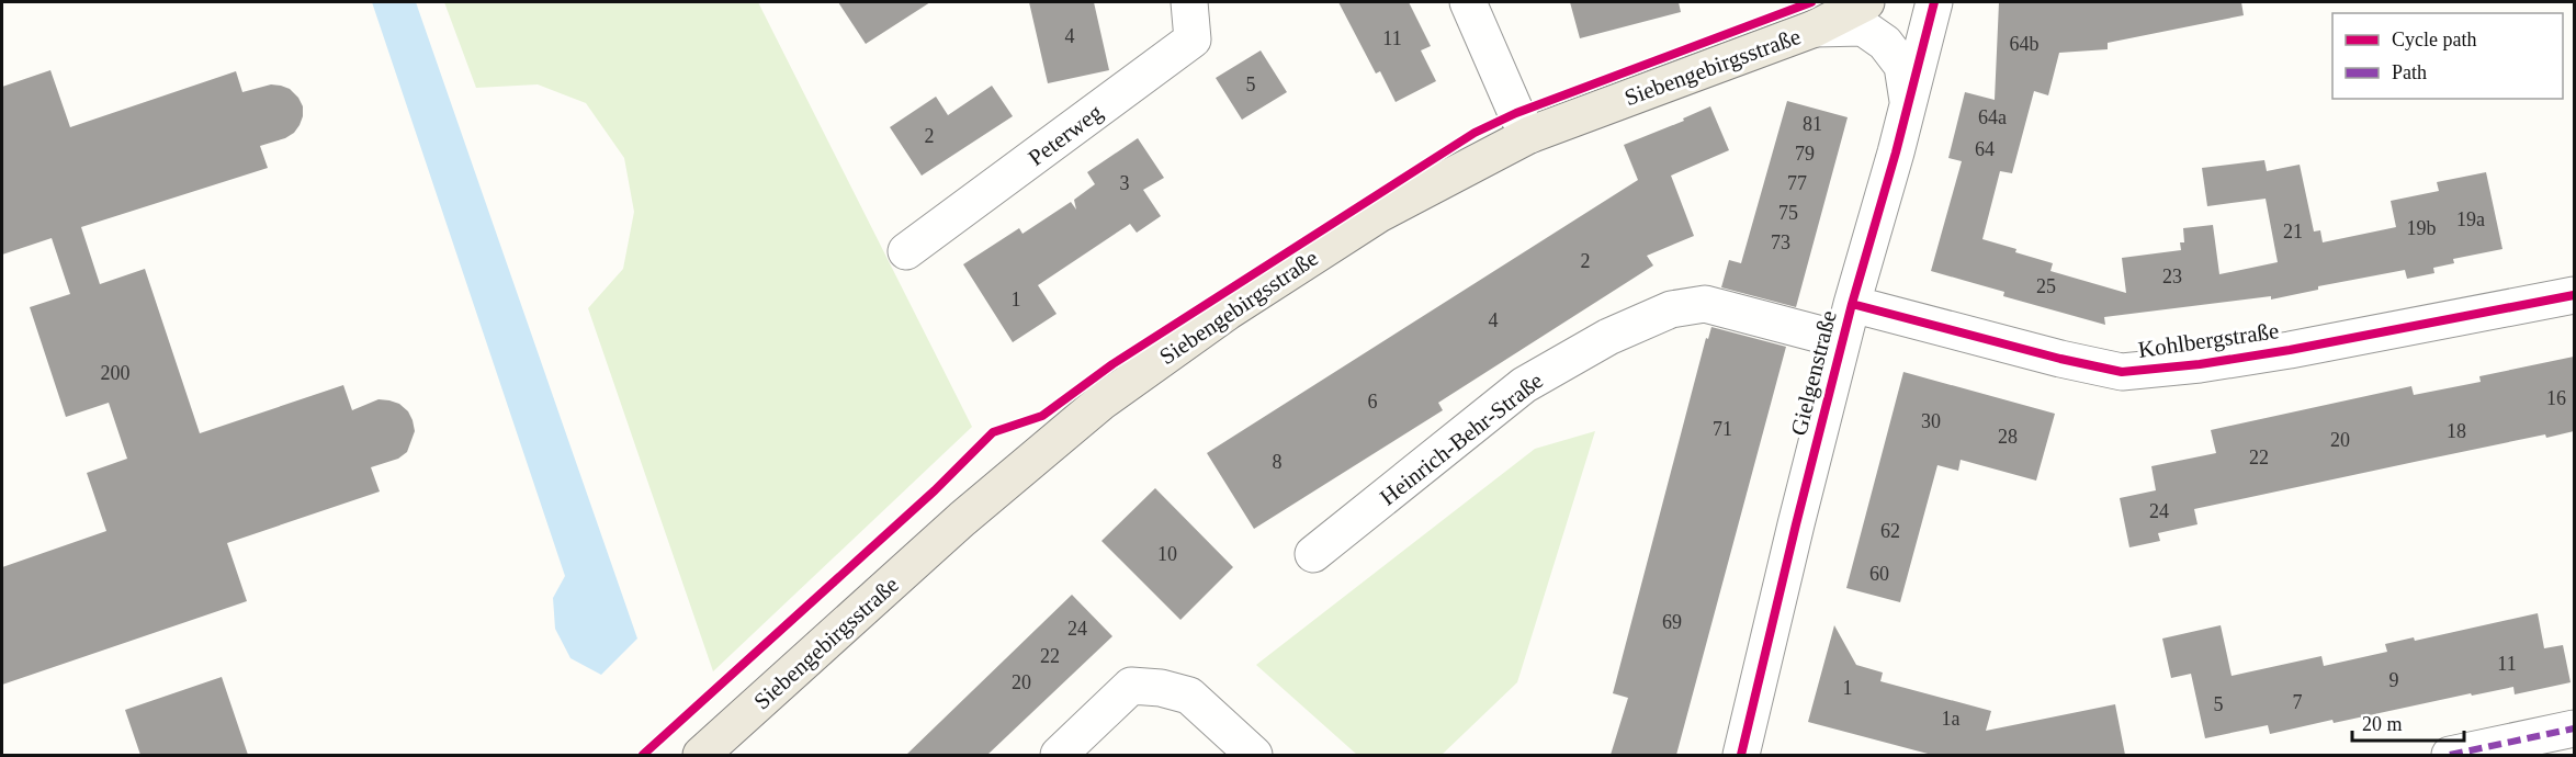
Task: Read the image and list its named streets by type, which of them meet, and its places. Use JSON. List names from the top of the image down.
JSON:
{
  "streets": {
    "main road": ["Siebengebirgsstraße"],
    "street": [
      "Peterweg",
      "Kohlbergstraße",
      "Gielgenstraße",
      "Heinrich-Behr-Straße"
    ]
  },
  "crossings": [
    ["Siebengebirgsstraße", "Gielgenstraße"],
    ["Kohlbergstraße", "Gielgenstraße"],
    ["Gielgenstraße", "Heinrich-Behr-Straße"]
  ],
  "house_numbers": [
    "4",
    "11",
    "64b",
    "5",
    "64a",
    "81",
    "2",
    "64",
    "79",
    "3",
    "77",
    "75",
    "19a",
    "19b",
    "21",
    "73",
    "2",
    "23",
    "25",
    "1",
    "4",
    "200",
    "16",
    "6",
    "30",
    "71",
    "18",
    "28",
    "20",
    "22",
    "8",
    "24",
    "62",
    "10",
    "60",
    "69",
    "24",
    "22",
    "11",
    "9",
    "20",
    "1",
    "7",
    "5",
    "1a"
  ],
  "legend": ["Cycle path", "Path"],
  "scale_bar": "20 m"
}
